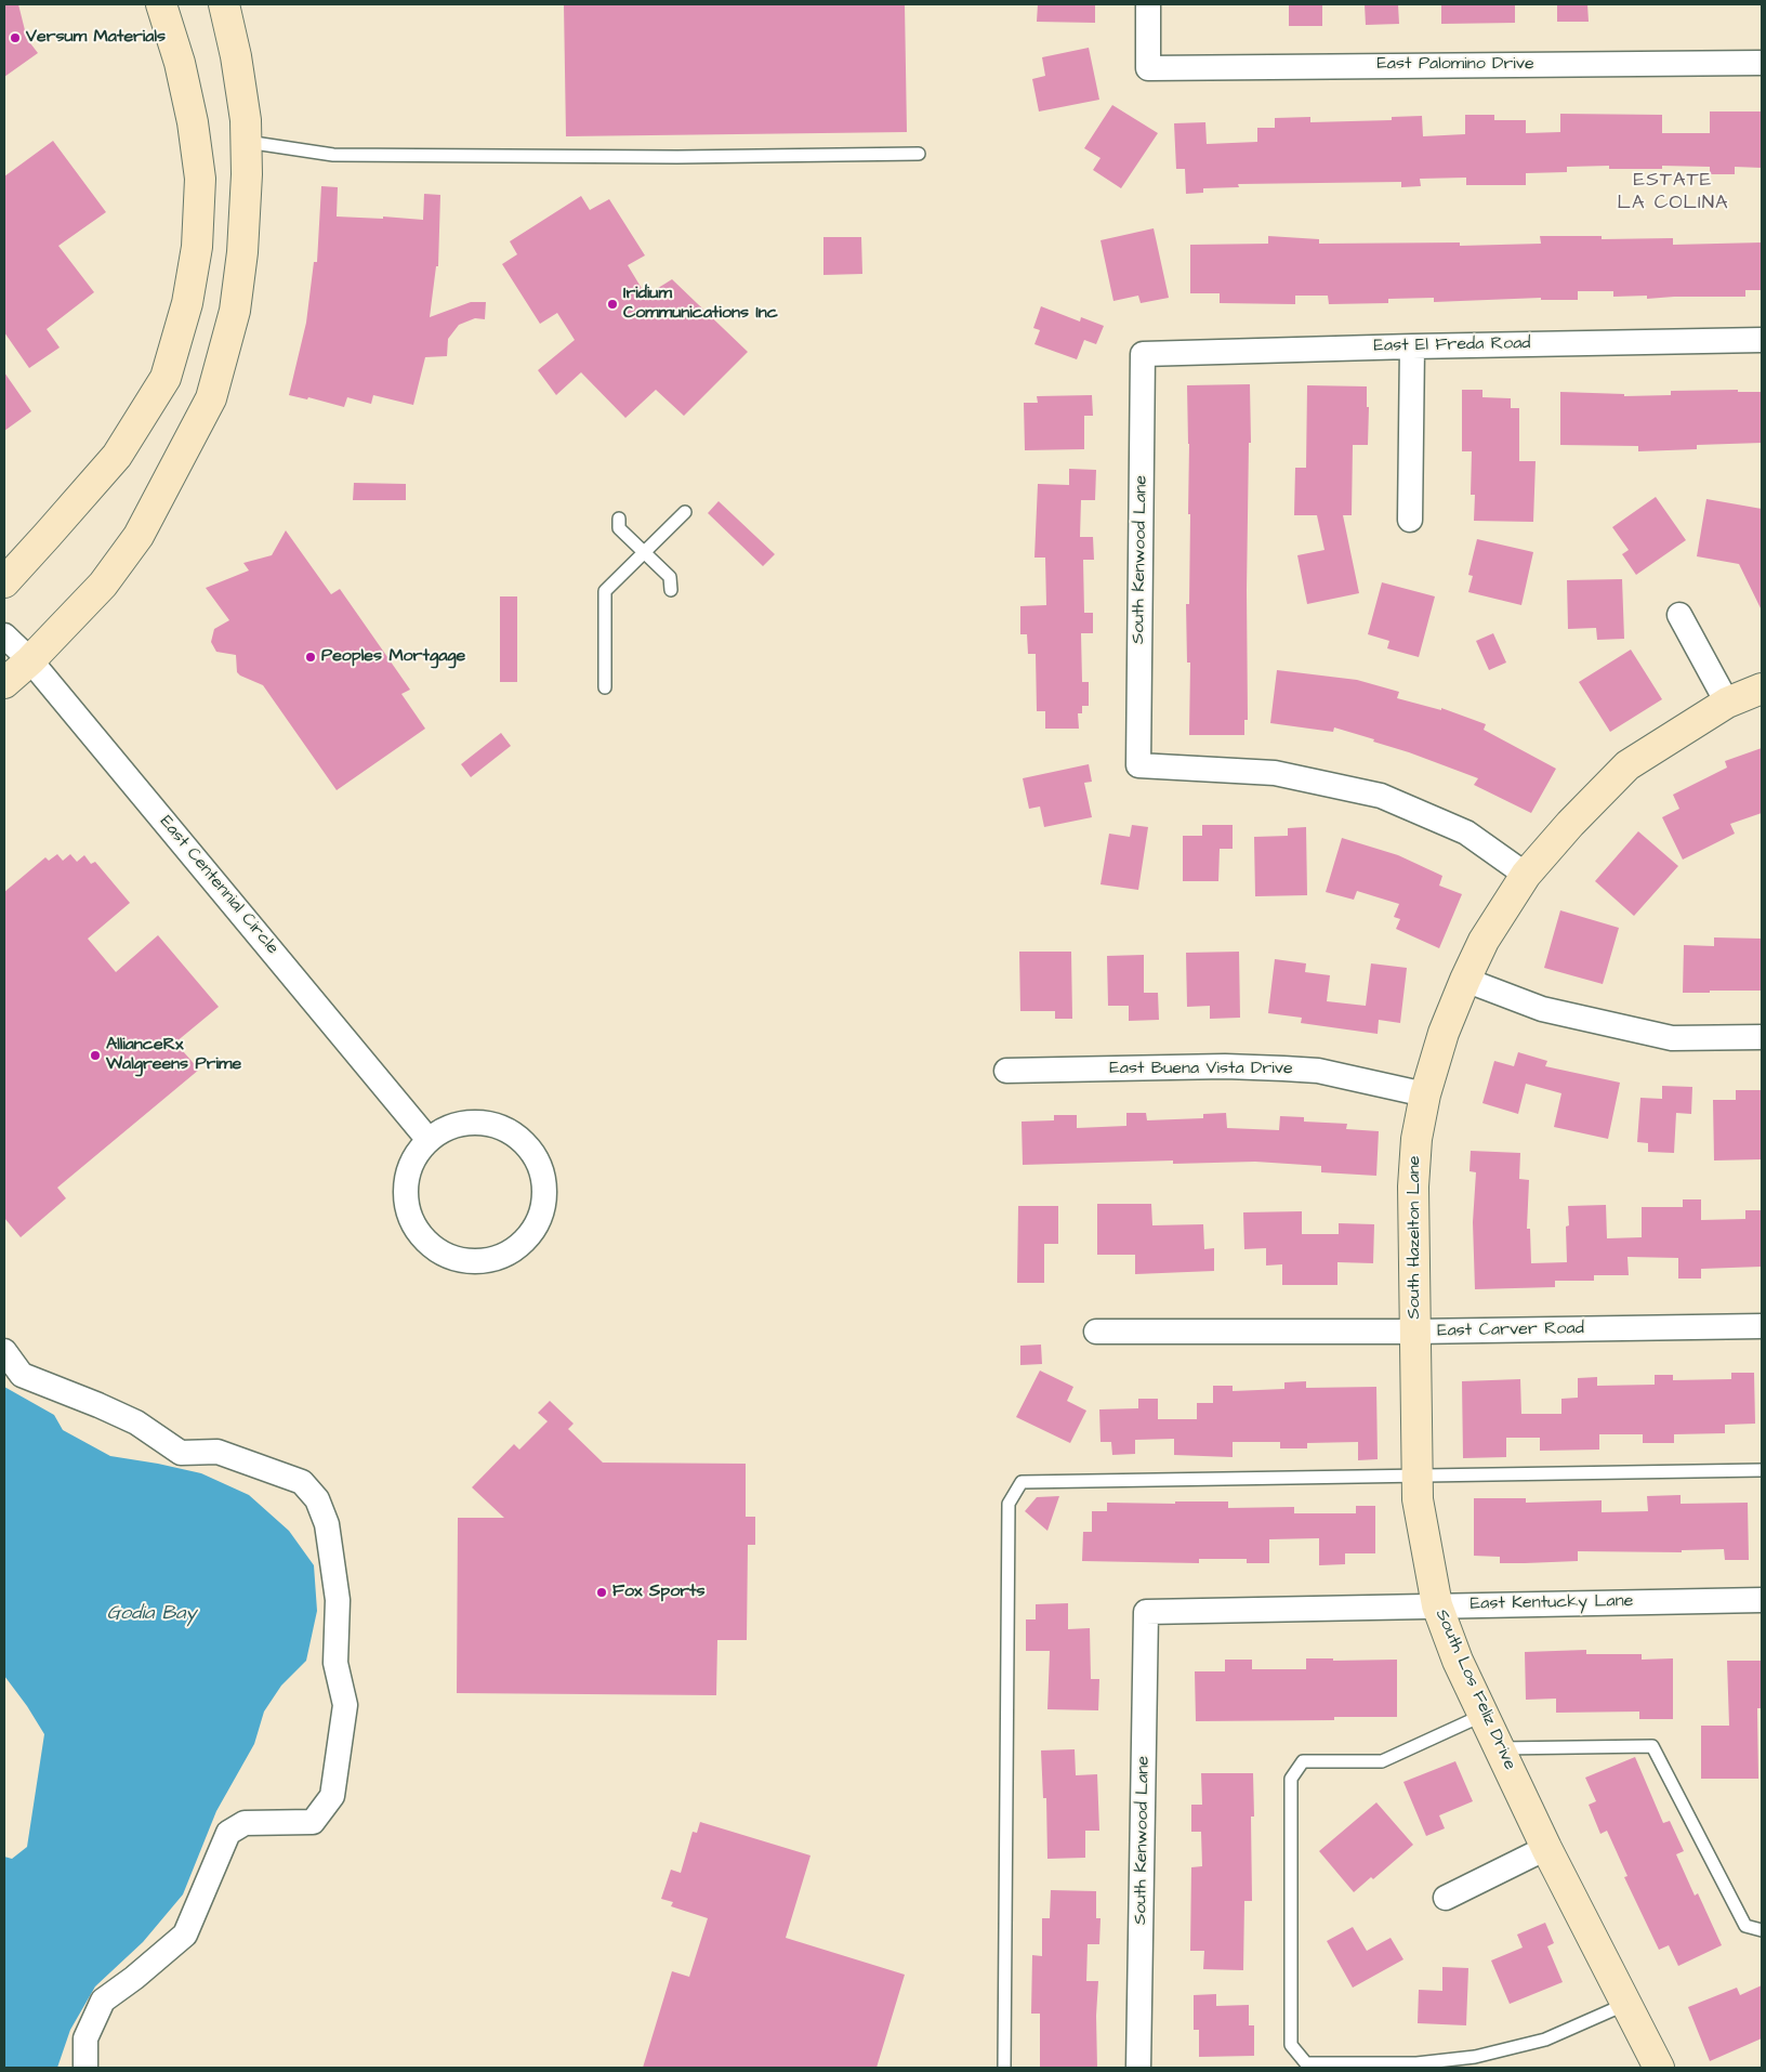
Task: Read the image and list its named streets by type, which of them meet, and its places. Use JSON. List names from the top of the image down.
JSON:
{
  "streets": {
    "street": [
      "East Palomino Drive",
      "East El Freda Road",
      "South Kenwood Lane",
      "East Centennial Circle",
      "East Buena Vista Drive",
      "South Hazelton Lane",
      "East Carver Road",
      "East Kentucky Lane",
      "South Los Feliz Drive"
    ]
  },
  "crossings": [
    ["East El Freda Road", "South Kenwood Lane"],
    ["South Kenwood Lane", "South Hazelton Lane"],
    ["South Kenwood Lane", "East Kentucky Lane"],
    ["East Buena Vista Drive", "South Hazelton Lane"],
    ["South Hazelton Lane", "East Carver Road"],
    ["South Hazelton Lane", "South Los Feliz Drive"],
    ["East Carver Road", "South Los Feliz Drive"],
    ["East Kentucky Lane", "South Los Feliz Drive"]
  ],
  "districts": ["ESTATE LA COLINA"],
  "water": ["Godia Bay"],
  "places": [
    "Versum Materials",
    "Iridium Communications Inc",
    "Peoples Mortgage",
    "AllianceRx Walgreens Prime",
    "Fox Sports"
  ]
}
